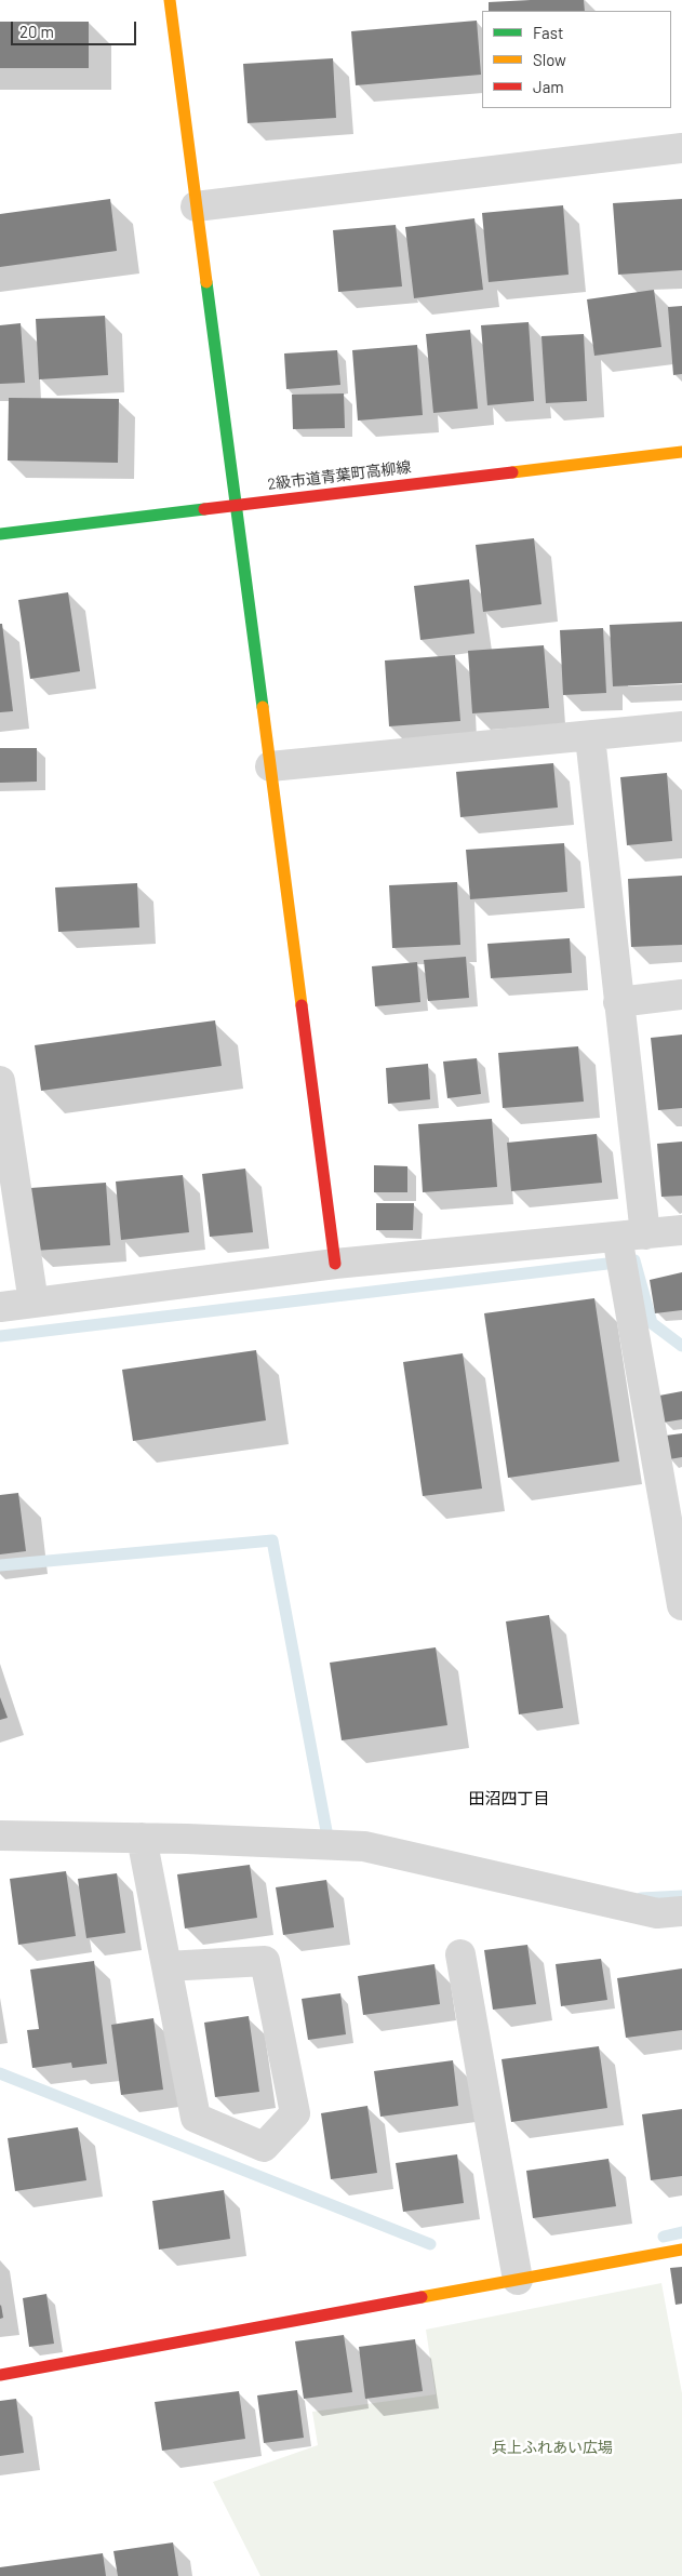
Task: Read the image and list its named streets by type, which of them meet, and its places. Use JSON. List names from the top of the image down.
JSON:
{
  "streets": {
    "street": ["2級市道青葉町高柳線"]
  },
  "districts": ["田沼四丁目"],
  "parks": ["兵上ふれあい広場"],
  "legend": ["Fast", "Slow", "Jam"],
  "scale_bar": "20 m"
}
